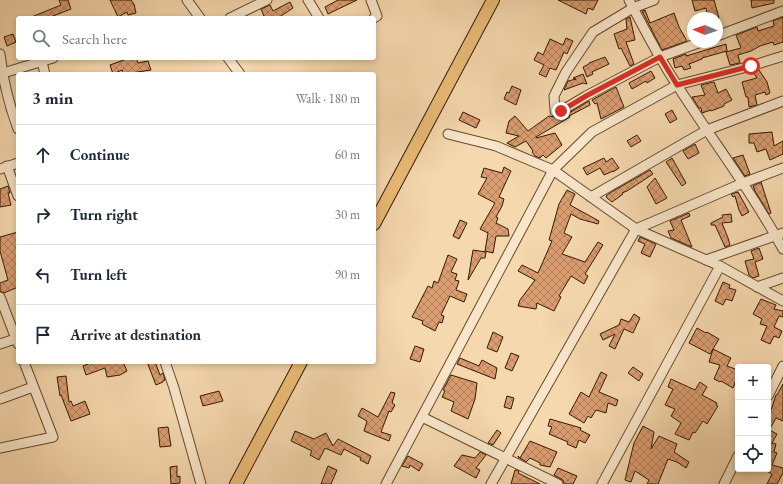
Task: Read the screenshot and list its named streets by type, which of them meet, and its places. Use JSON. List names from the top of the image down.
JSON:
{
  "north": "left",
  "page": {
    "search": "Search here",
    "heading": ["3 min", "Walk · 180 m"],
    "list": [
      ["Continue", "60 m"],
      ["Turn right", "30 m"],
      ["Turn left", "90 m"],
      "Arrive at destination"
    ],
    "map_buttons": ["+", "−"]
  }
}
